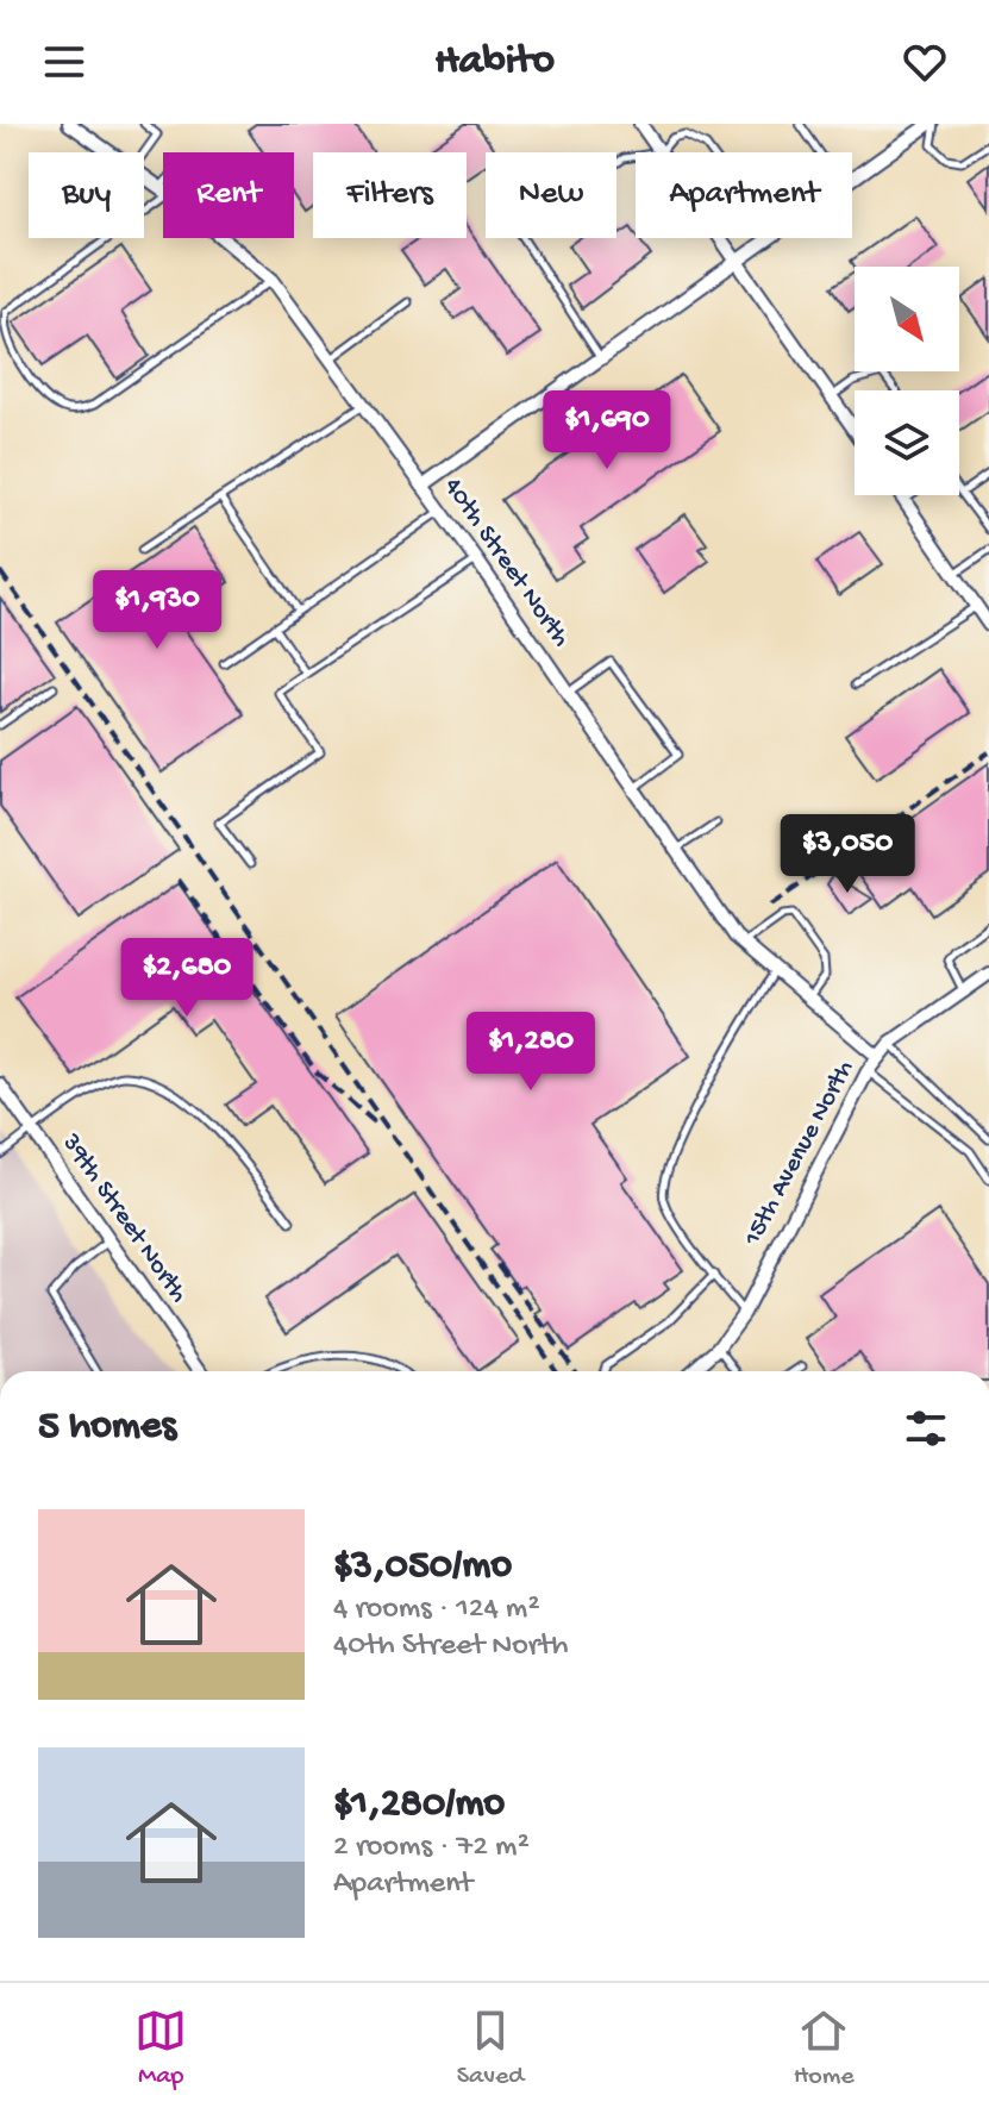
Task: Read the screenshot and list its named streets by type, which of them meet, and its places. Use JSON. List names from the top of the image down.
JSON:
{
  "streets": {
    "street": ["40th Street North", "15th Avenue North", "39th Street North"]
  },
  "crossings": [
    ["40th Street North", "15th Avenue North"]
  ],
  "north": "bottom right",
  "page": {
    "header": "Habito",
    "chip": [
      "Buy",
      "Rent",
      "Filters",
      "New",
      "Apartment"
    ],
    "price": [
      "$1,690",
      "$1,930",
      "$3,050",
      "$2,680",
      "$1,280"
    ],
    "heading": "5 homes",
    "list": [
      {
        "name": "$3,050/mo",
        "note": "4 rooms · 124 m² · 40th Street North"
      },
      {
        "name": "$1,280/mo",
        "note": "2 rooms · 72 m² · Apartment"
      }
    ],
    "tabs": ["Map", "Saved", "Home"]
  }
}
